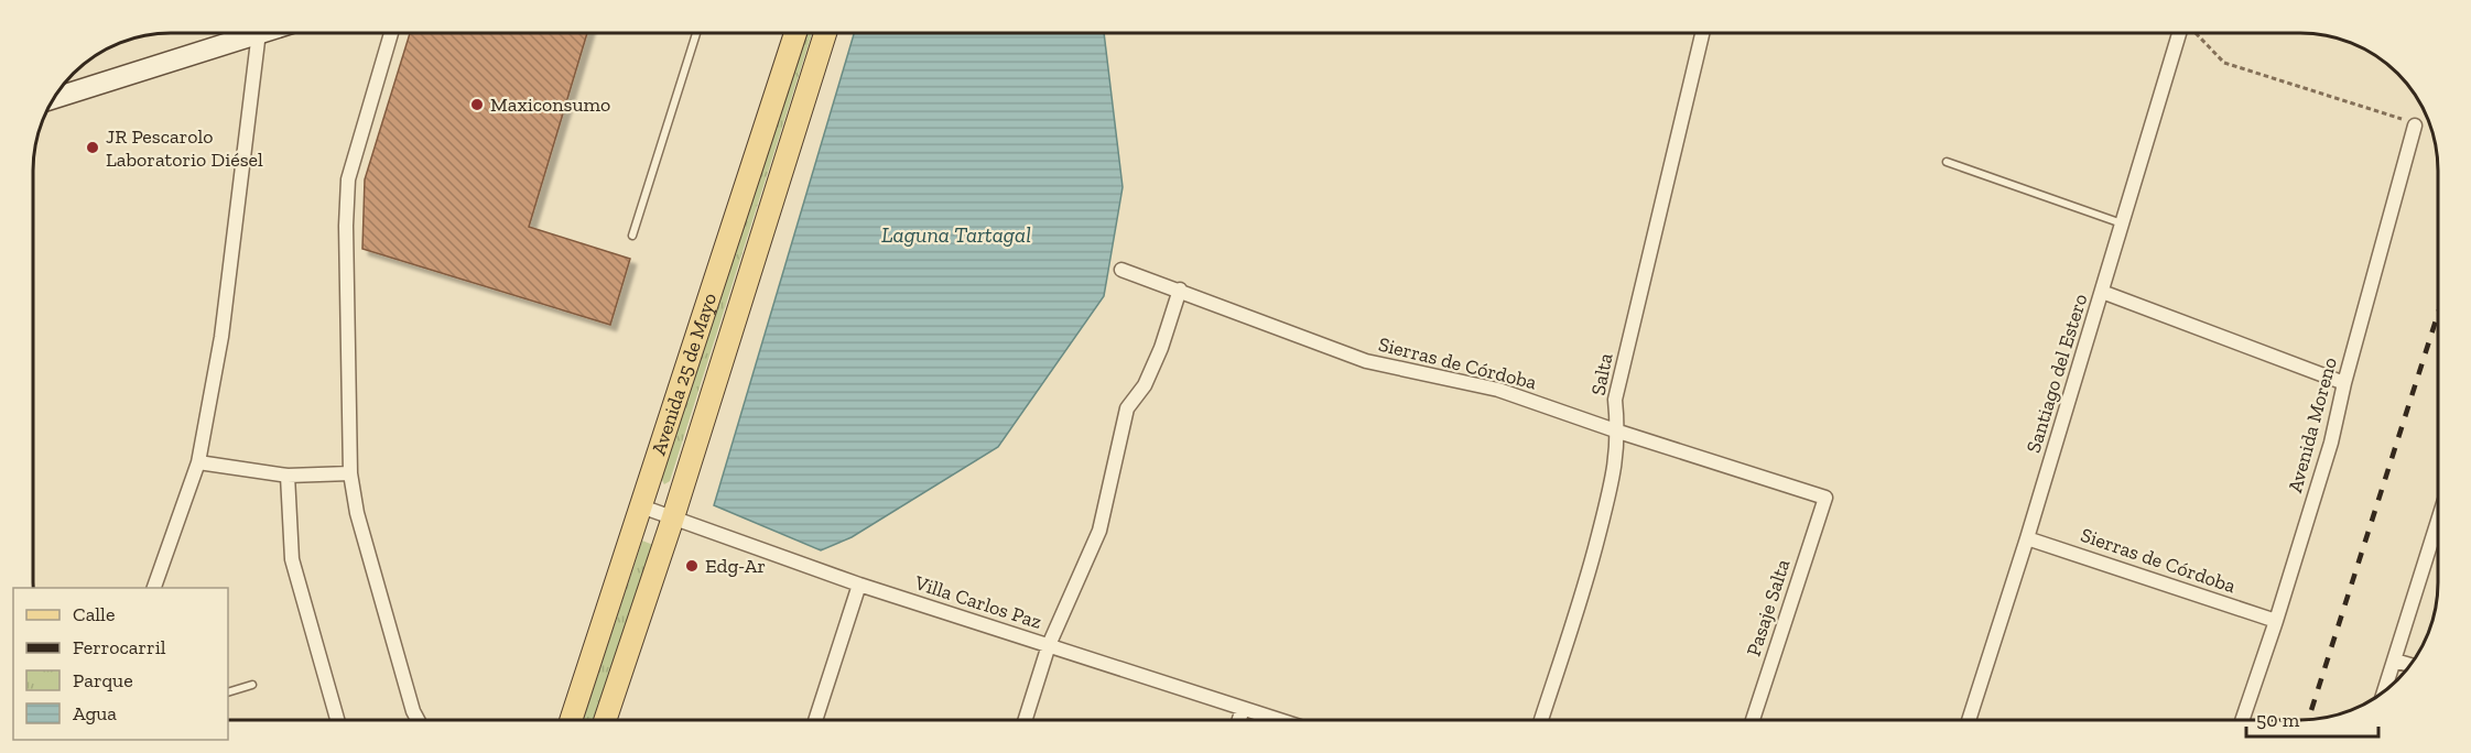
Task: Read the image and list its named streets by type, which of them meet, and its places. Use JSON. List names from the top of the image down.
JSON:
{
  "streets": {
    "main road": ["Avenida 25 de Mayo"],
    "street": [
      "Sierras de Córdoba",
      "Santiago del Estero",
      "Salta",
      "Avenida Moreno",
      "Villa Carlos Paz",
      "Pasaje Salta"
    ]
  },
  "crossings": [
    ["Sierras de Córdoba", "Santiago del Estero"],
    ["Sierras de Córdoba", "Salta"],
    ["Sierras de Córdoba", "Avenida Moreno"],
    ["Sierras de Córdoba", "Pasaje Salta"],
    ["Avenida 25 de Mayo", "Villa Carlos Paz"]
  ],
  "water": ["Laguna Tartagal"],
  "places": ["Maxiconsumo", "JR Pescarolo Laboratorio Diésel", "Edg-Ar"],
  "legend": [
    "Calle",
    "Ferrocarril",
    "Parque",
    "Agua"
  ],
  "scale_bar": "50 m"
}
